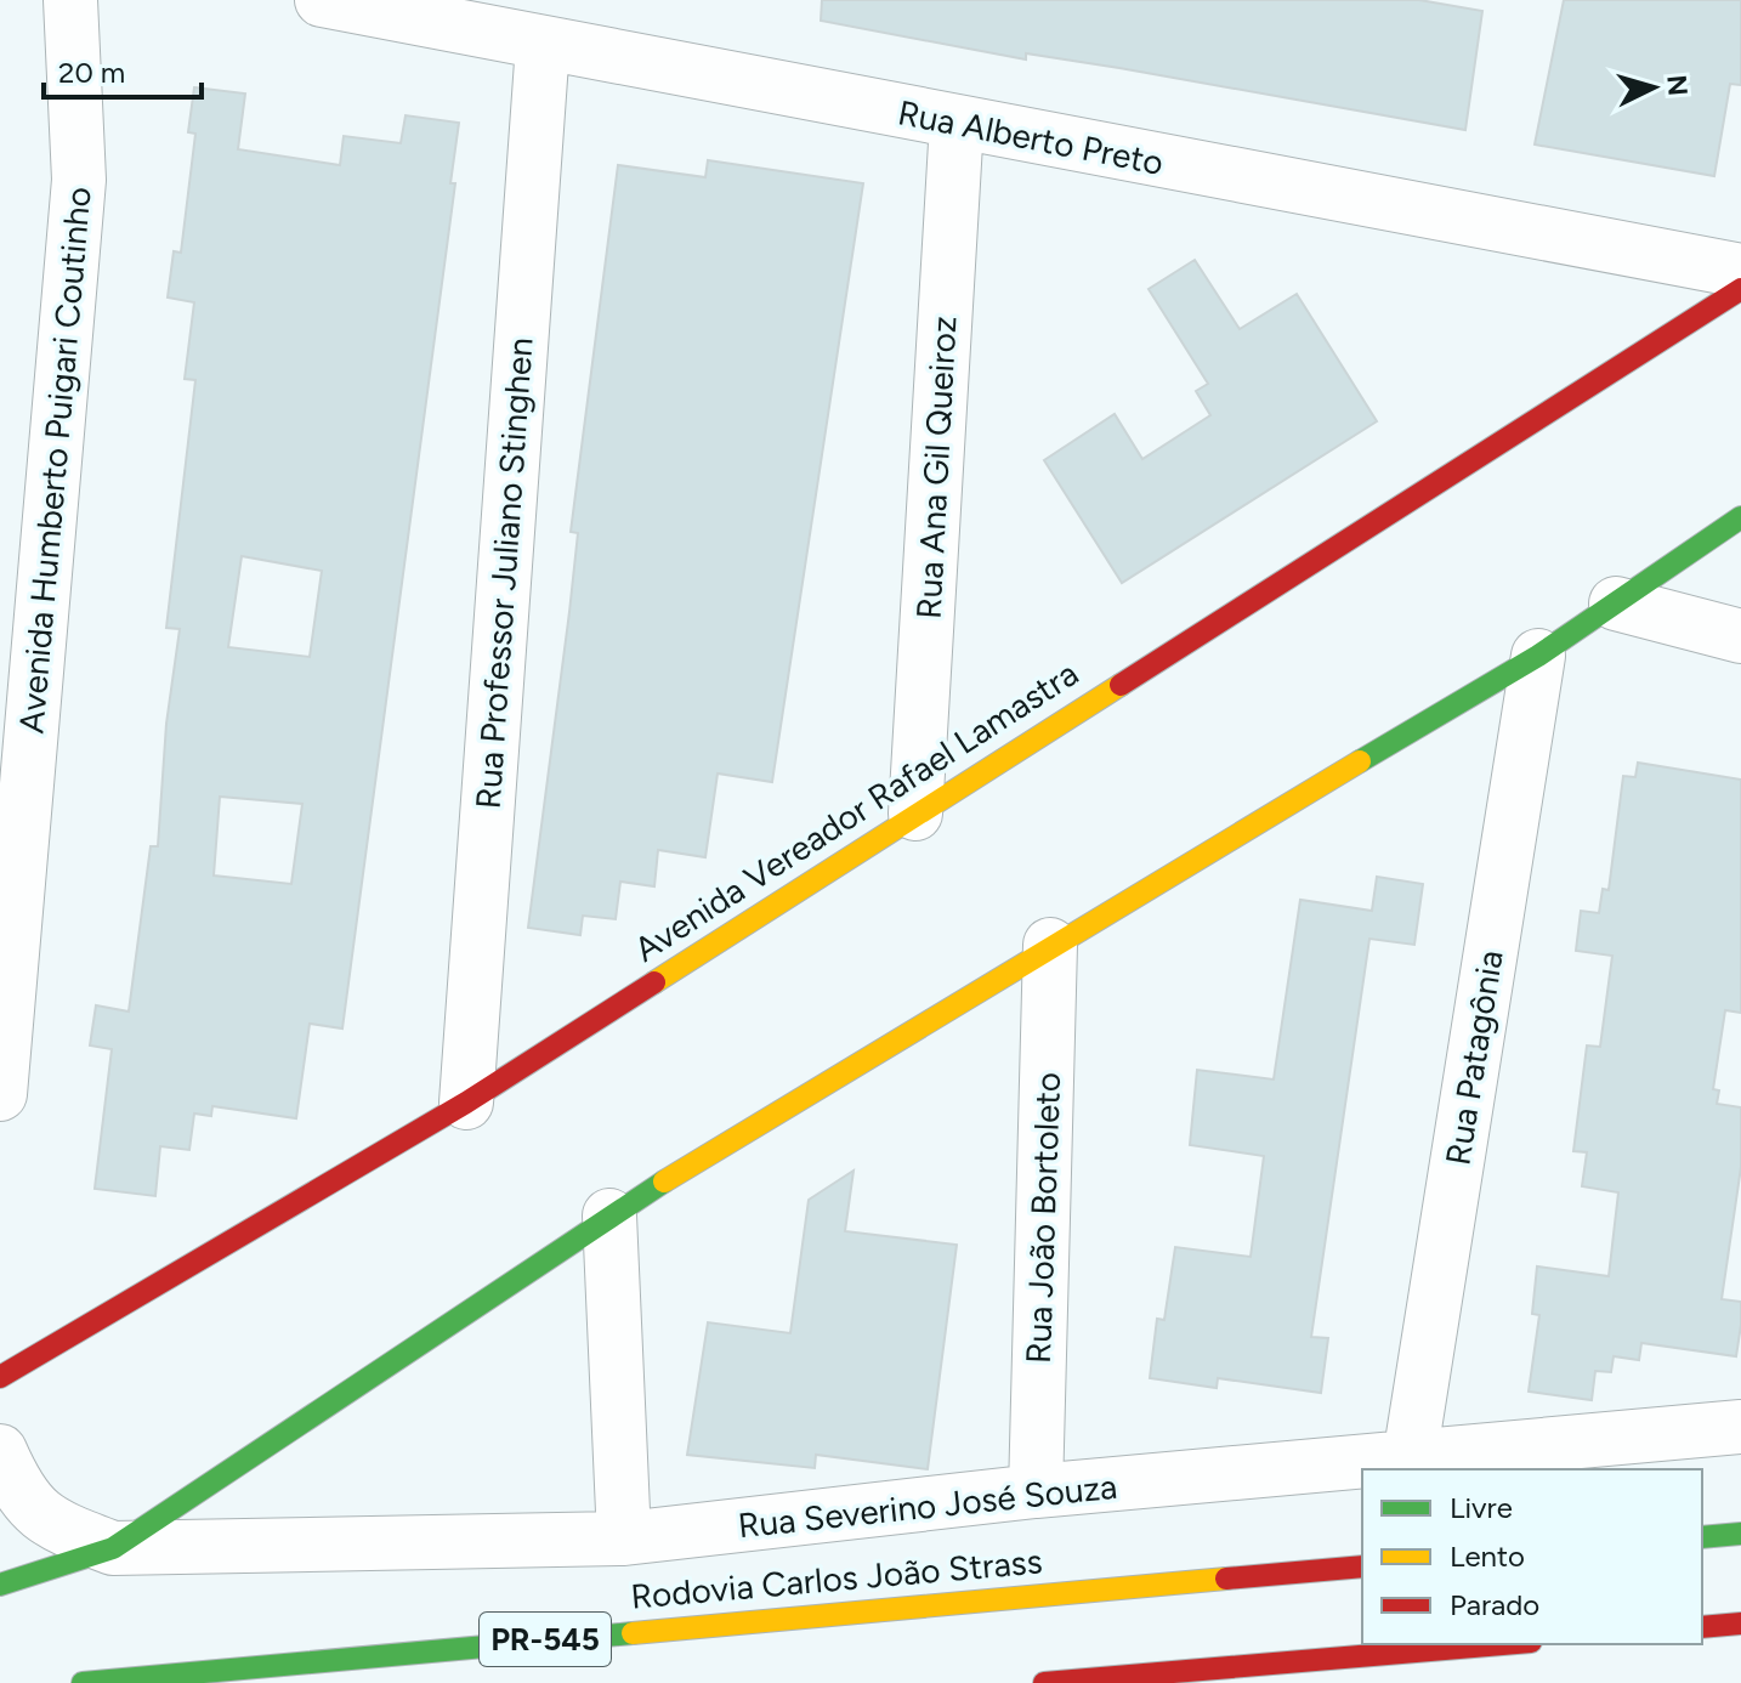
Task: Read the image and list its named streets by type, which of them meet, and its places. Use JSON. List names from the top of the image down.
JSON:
{
  "streets": {
    "main road": ["Avenida Vereador Rafael Lamastra", "Rodovia Carlos João Strass", "PR-545"],
    "street": [
      "Rua Alberto Preto",
      "Avenida Humberto Puigari Coutinho",
      "Rua Ana Gil Queiroz",
      "Rua Professor Juliano Stinghen",
      "Rua Patagônia",
      "Rua João Bortoleto",
      "Rua Severino José Souza"
    ]
  },
  "crossings": [
    ["Rua Alberto Preto", "Rua Ana Gil Queiroz"],
    ["Rua Alberto Preto", "Rua Professor Juliano Stinghen"],
    ["Rua Ana Gil Queiroz", "Avenida Vereador Rafael Lamastra"],
    ["Rua Professor Juliano Stinghen", "Avenida Vereador Rafael Lamastra"],
    ["Rua Patagônia", "Rua Severino José Souza"],
    ["Rua João Bortoleto", "Rua Severino José Souza"]
  ],
  "legend": ["Livre", "Lento", "Parado"],
  "scale_bar": "20 m",
  "north": "right"
}
